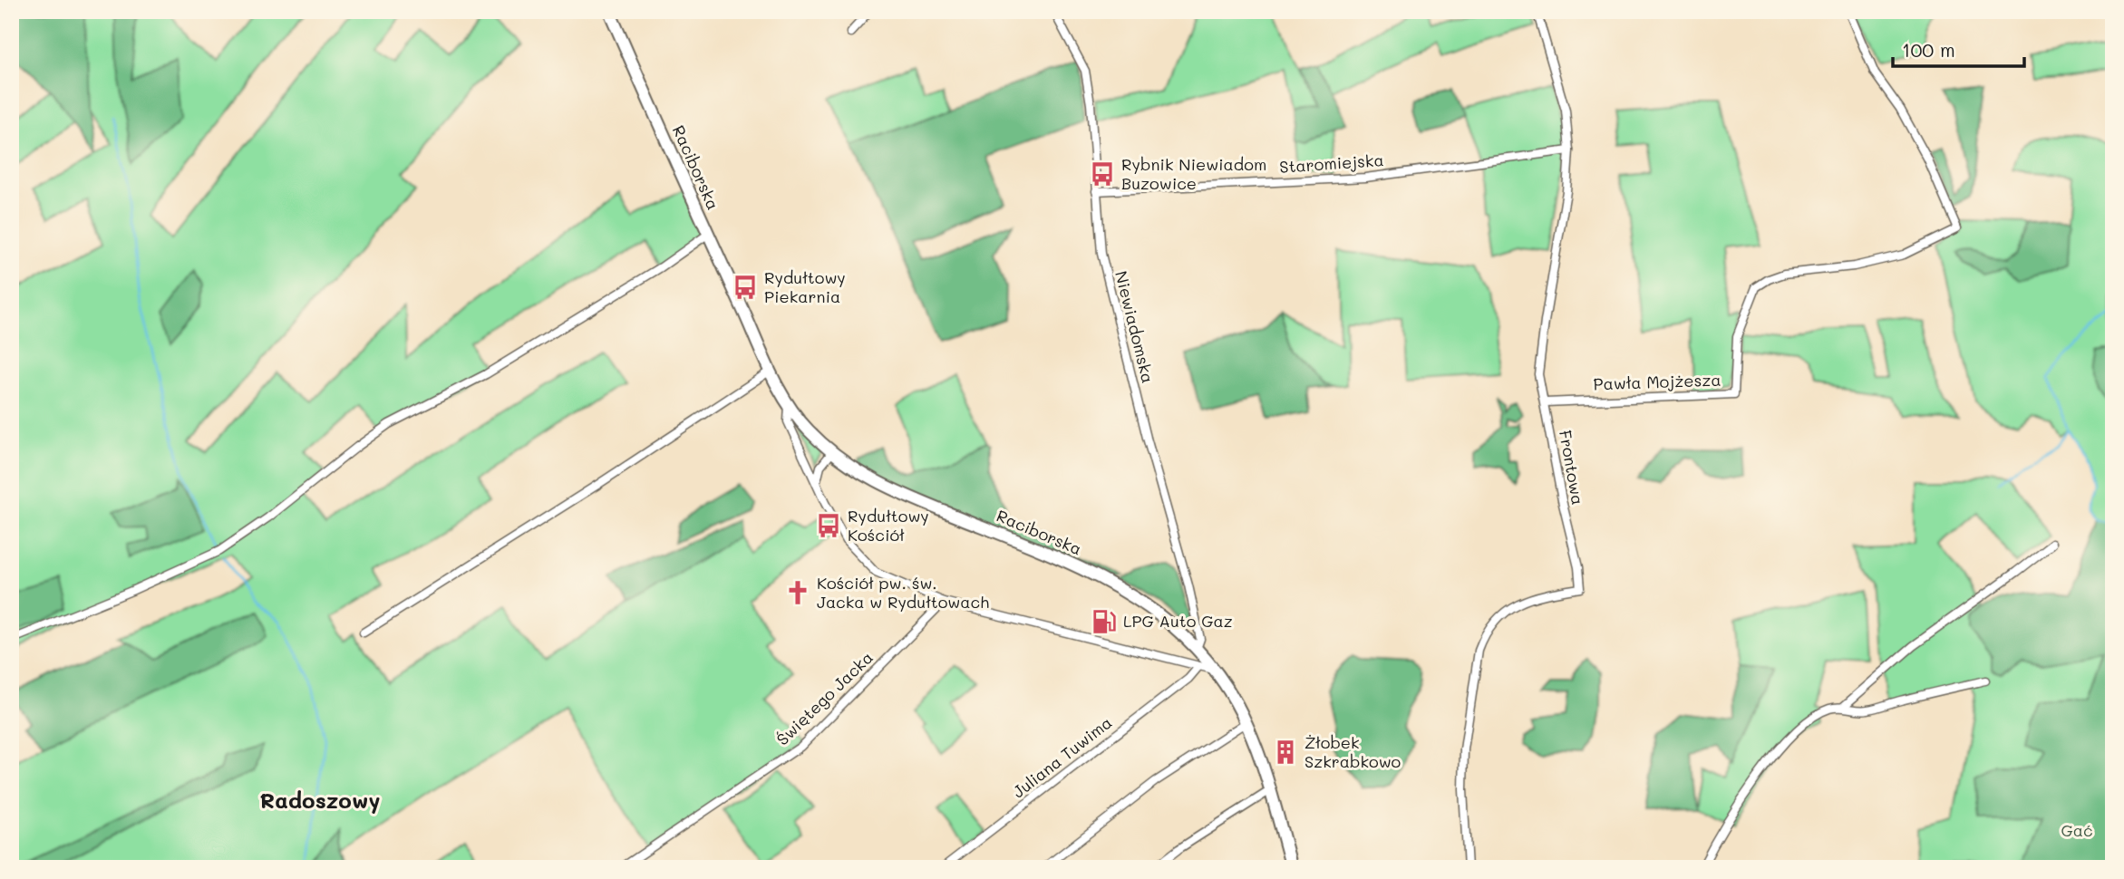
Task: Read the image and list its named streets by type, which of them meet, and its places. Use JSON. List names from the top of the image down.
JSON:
{
  "streets": {
    "main road": ["Raciborska"],
    "street": [
      "Staromiejska",
      "Niewiadomska",
      "Pawła Mojżesza",
      "Frontowa",
      "Świętego Jacka",
      "Juliana Tuwima"
    ]
  },
  "crossings": [
    ["Staromiejska", "Niewiadomska"],
    ["Staromiejska", "Frontowa"],
    ["Raciborska", "Niewiadomska"],
    ["Raciborska", "Świętego Jacka"],
    ["Raciborska", "Juliana Tuwima"],
    ["Pawła Mojżesza", "Frontowa"]
  ],
  "districts": ["Radoszowy"],
  "parks": ["Gać"],
  "places": {
    "bus stop": ["Rybnik Niewiadom Buzowice", "Rydułtowy Piekarnia", "Rydułtowy Kościół"],
    "church": ["Kościół pw. św. Jacka w Rydułtowach"],
    "fuel station": ["LPG Auto Gaz"],
    "building": ["Żłobek Szkrabkowo"]
  },
  "scale_bar": "100 m"
}
